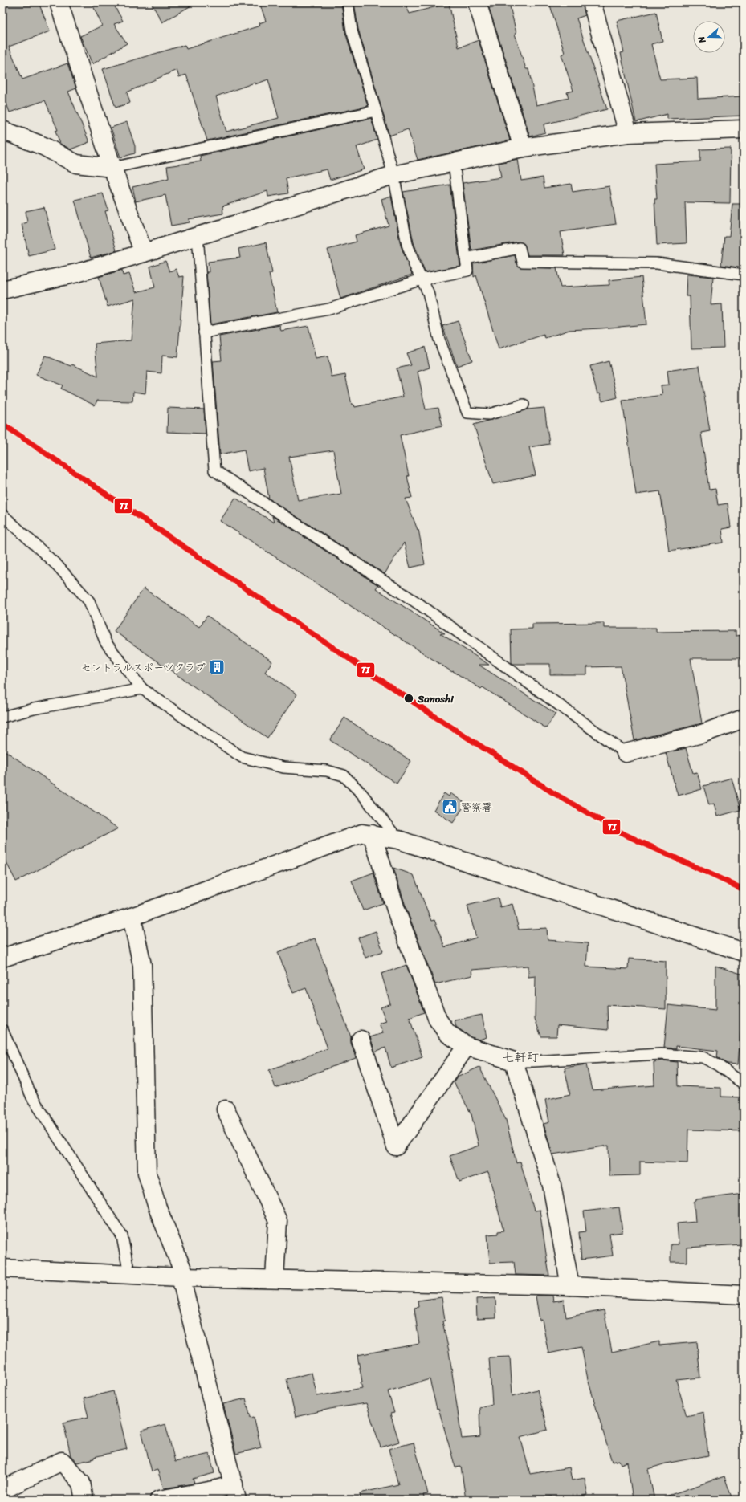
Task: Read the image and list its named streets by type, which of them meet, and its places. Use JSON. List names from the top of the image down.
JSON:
{
  "districts": ["七軒町"],
  "places": {
    "building": ["セントラルスポーツクラブ"],
    "other": ["Sanoshi"],
    "public building": ["警察署"]
  },
  "lines": ["transit line TI"],
  "north": "left"
}
